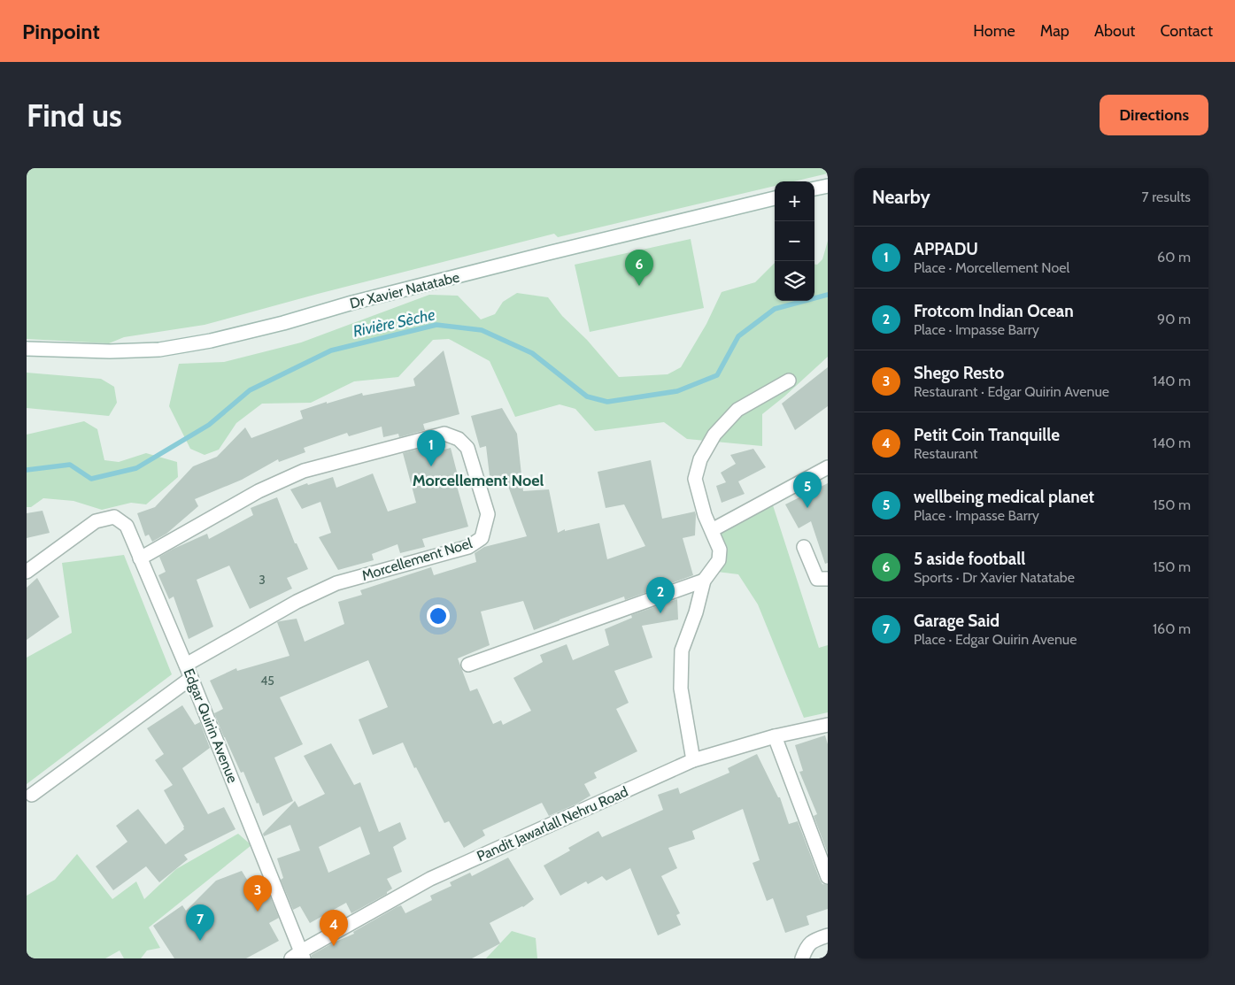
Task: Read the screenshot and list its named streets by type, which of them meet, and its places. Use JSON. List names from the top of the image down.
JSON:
{
  "streets": {
    "street": [
      "Dr Xavier Natatabe",
      "Morcellement Noel",
      "Edgar Quirin Avenue",
      "Pandit Jawarlall Nehru Road"
    ]
  },
  "crossings": [
    ["Morcellement Noel", "Edgar Quirin Avenue"],
    ["Edgar Quirin Avenue", "Pandit Jawarlall Nehru Road"]
  ],
  "districts": ["Morcellement Noel"],
  "water": ["Rivière Sèche"],
  "house_numbers": ["3", "45"],
  "page": {
    "header": "Pinpoint",
    "nav": [
      "Home",
      "Map",
      "About",
      "Contact"
    ],
    "buttons": "Directions",
    "title": "Find us",
    "heading": ["Nearby", "7 results"],
    "map_buttons": ["+", "−"],
    "list": [
      {
        "mark": "1",
        "name": "APPADU",
        "note": "Place · Morcellement Noel",
        "value": "60 m"
      },
      {
        "mark": "2",
        "name": "Frotcom Indian Ocean",
        "note": "Place · Impasse Barry",
        "value": "90 m"
      },
      {
        "mark": "3",
        "name": "Shego Resto",
        "note": "Restaurant · Edgar Quirin Avenue",
        "value": "140 m"
      },
      {
        "mark": "4",
        "name": "Petit Coin Tranquille",
        "note": "Restaurant",
        "value": "140 m"
      },
      {
        "mark": "5",
        "name": "wellbeing medical planet",
        "note": "Place · Impasse Barry",
        "value": "150 m"
      },
      {
        "mark": "6",
        "name": "5 aside football",
        "note": "Sports · Dr Xavier Natatabe",
        "value": "150 m"
      },
      {
        "mark": "7",
        "name": "Garage Said",
        "note": "Place · Edgar Quirin Avenue",
        "value": "160 m"
      }
    ],
    "pins": [
      "6",
      "1",
      "5",
      "2",
      "3",
      "7",
      "4"
    ]
  }
}
